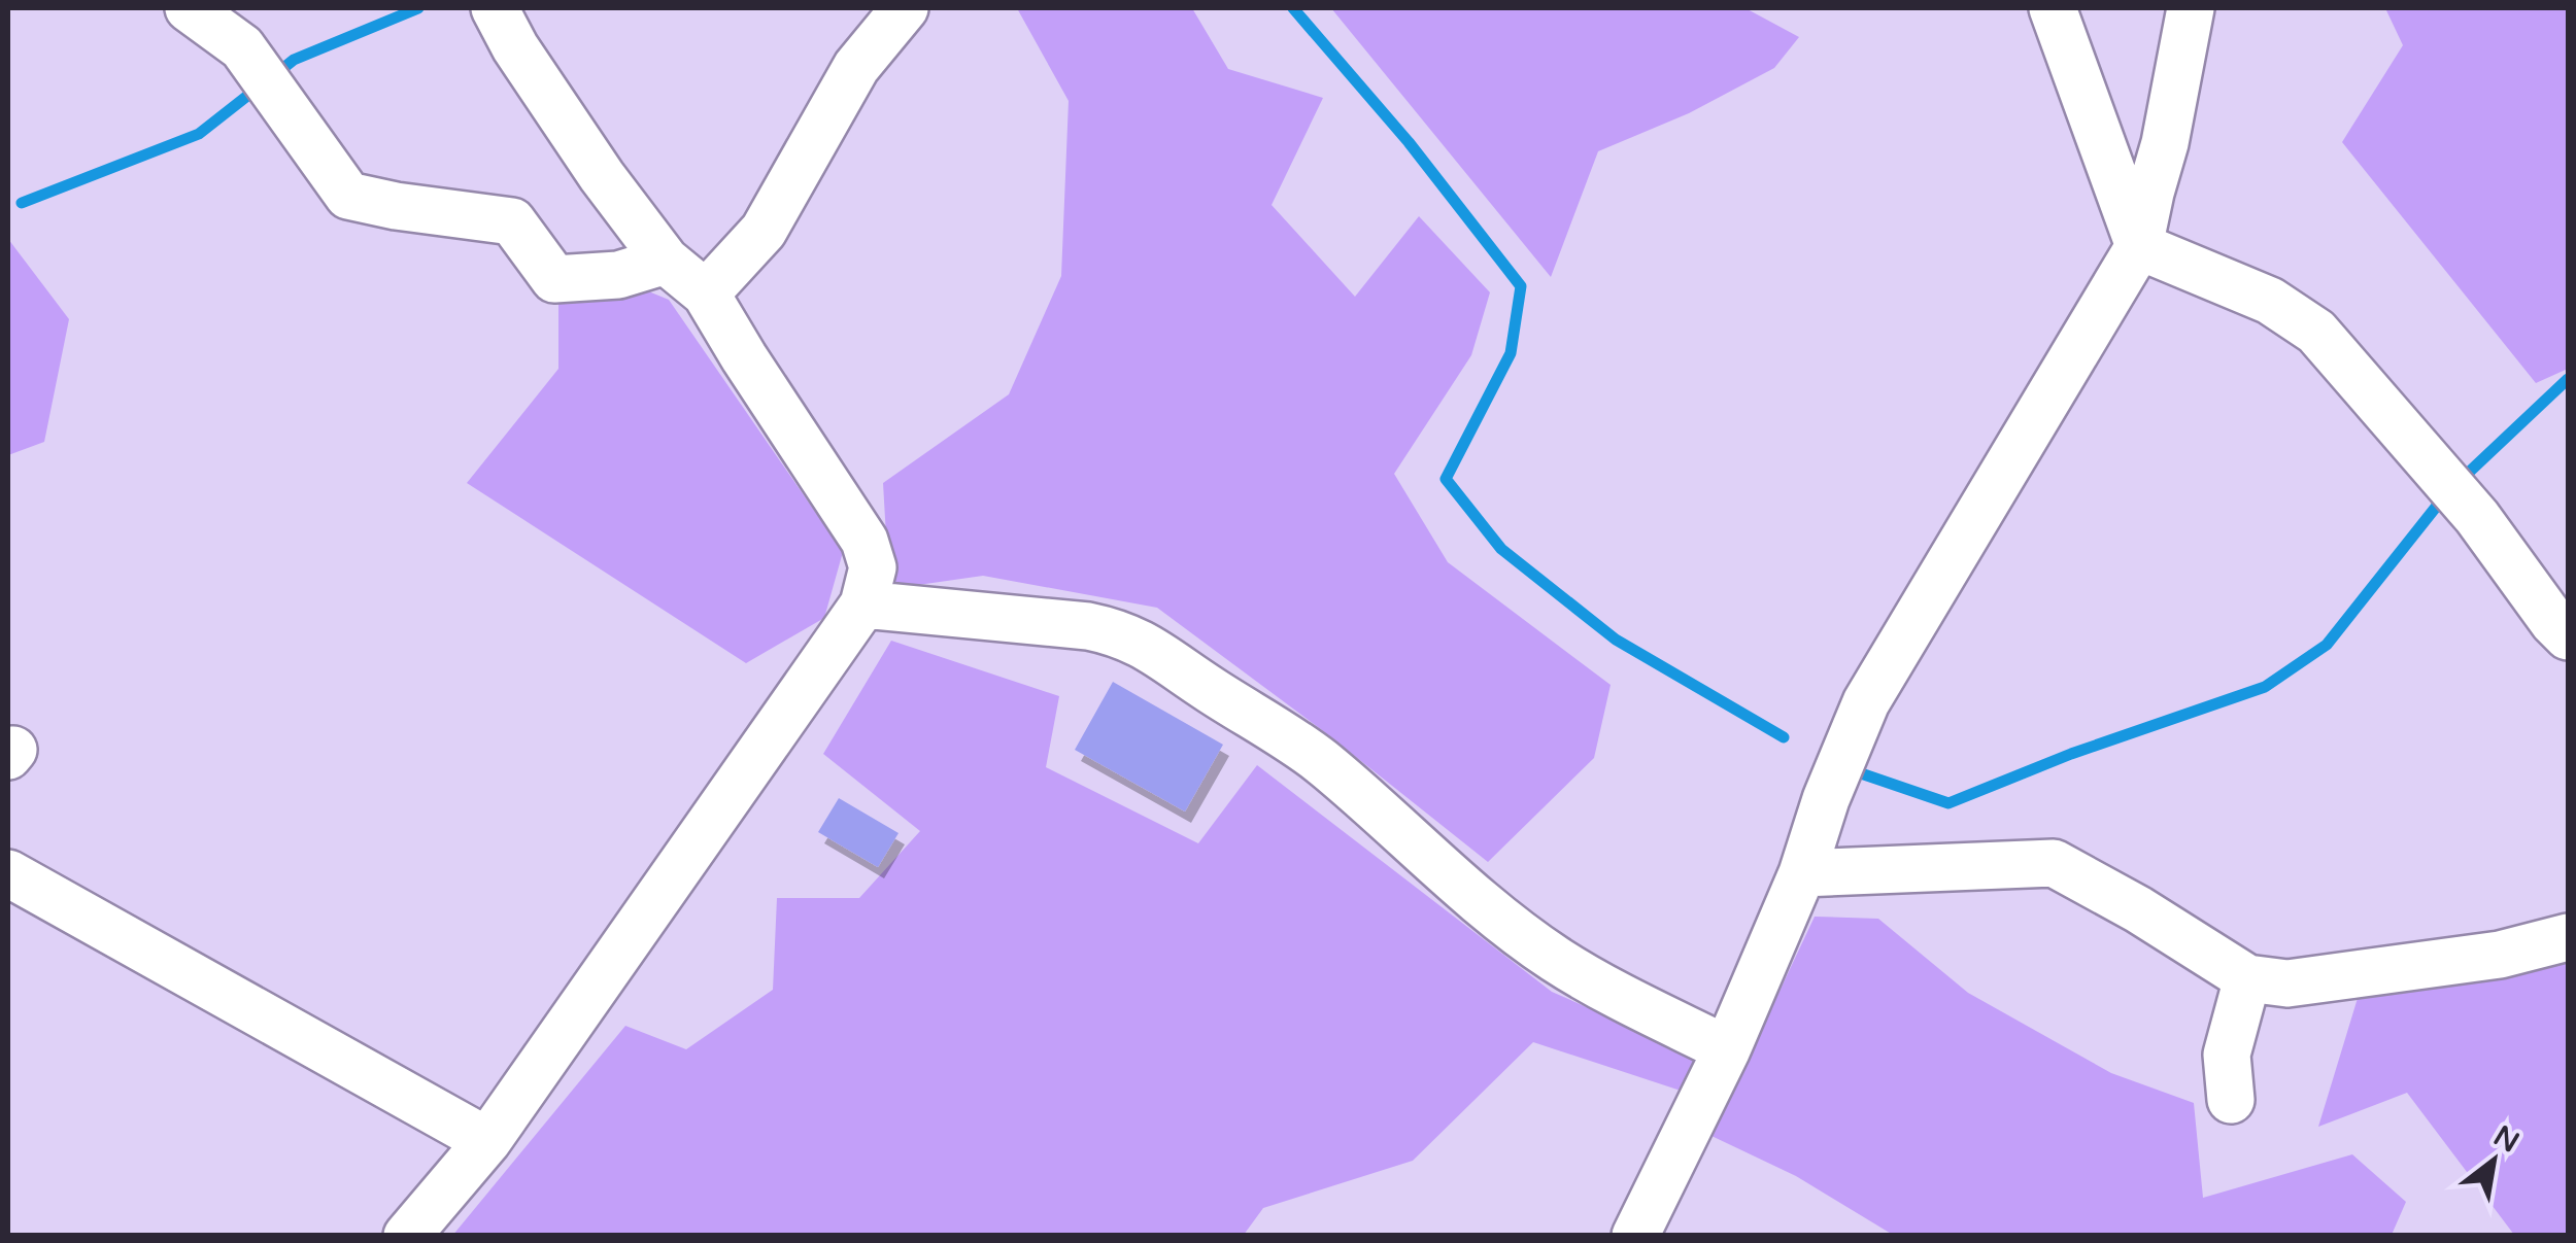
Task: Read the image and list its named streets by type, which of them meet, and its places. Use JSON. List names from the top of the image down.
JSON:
{
  "north": "top right"
}
